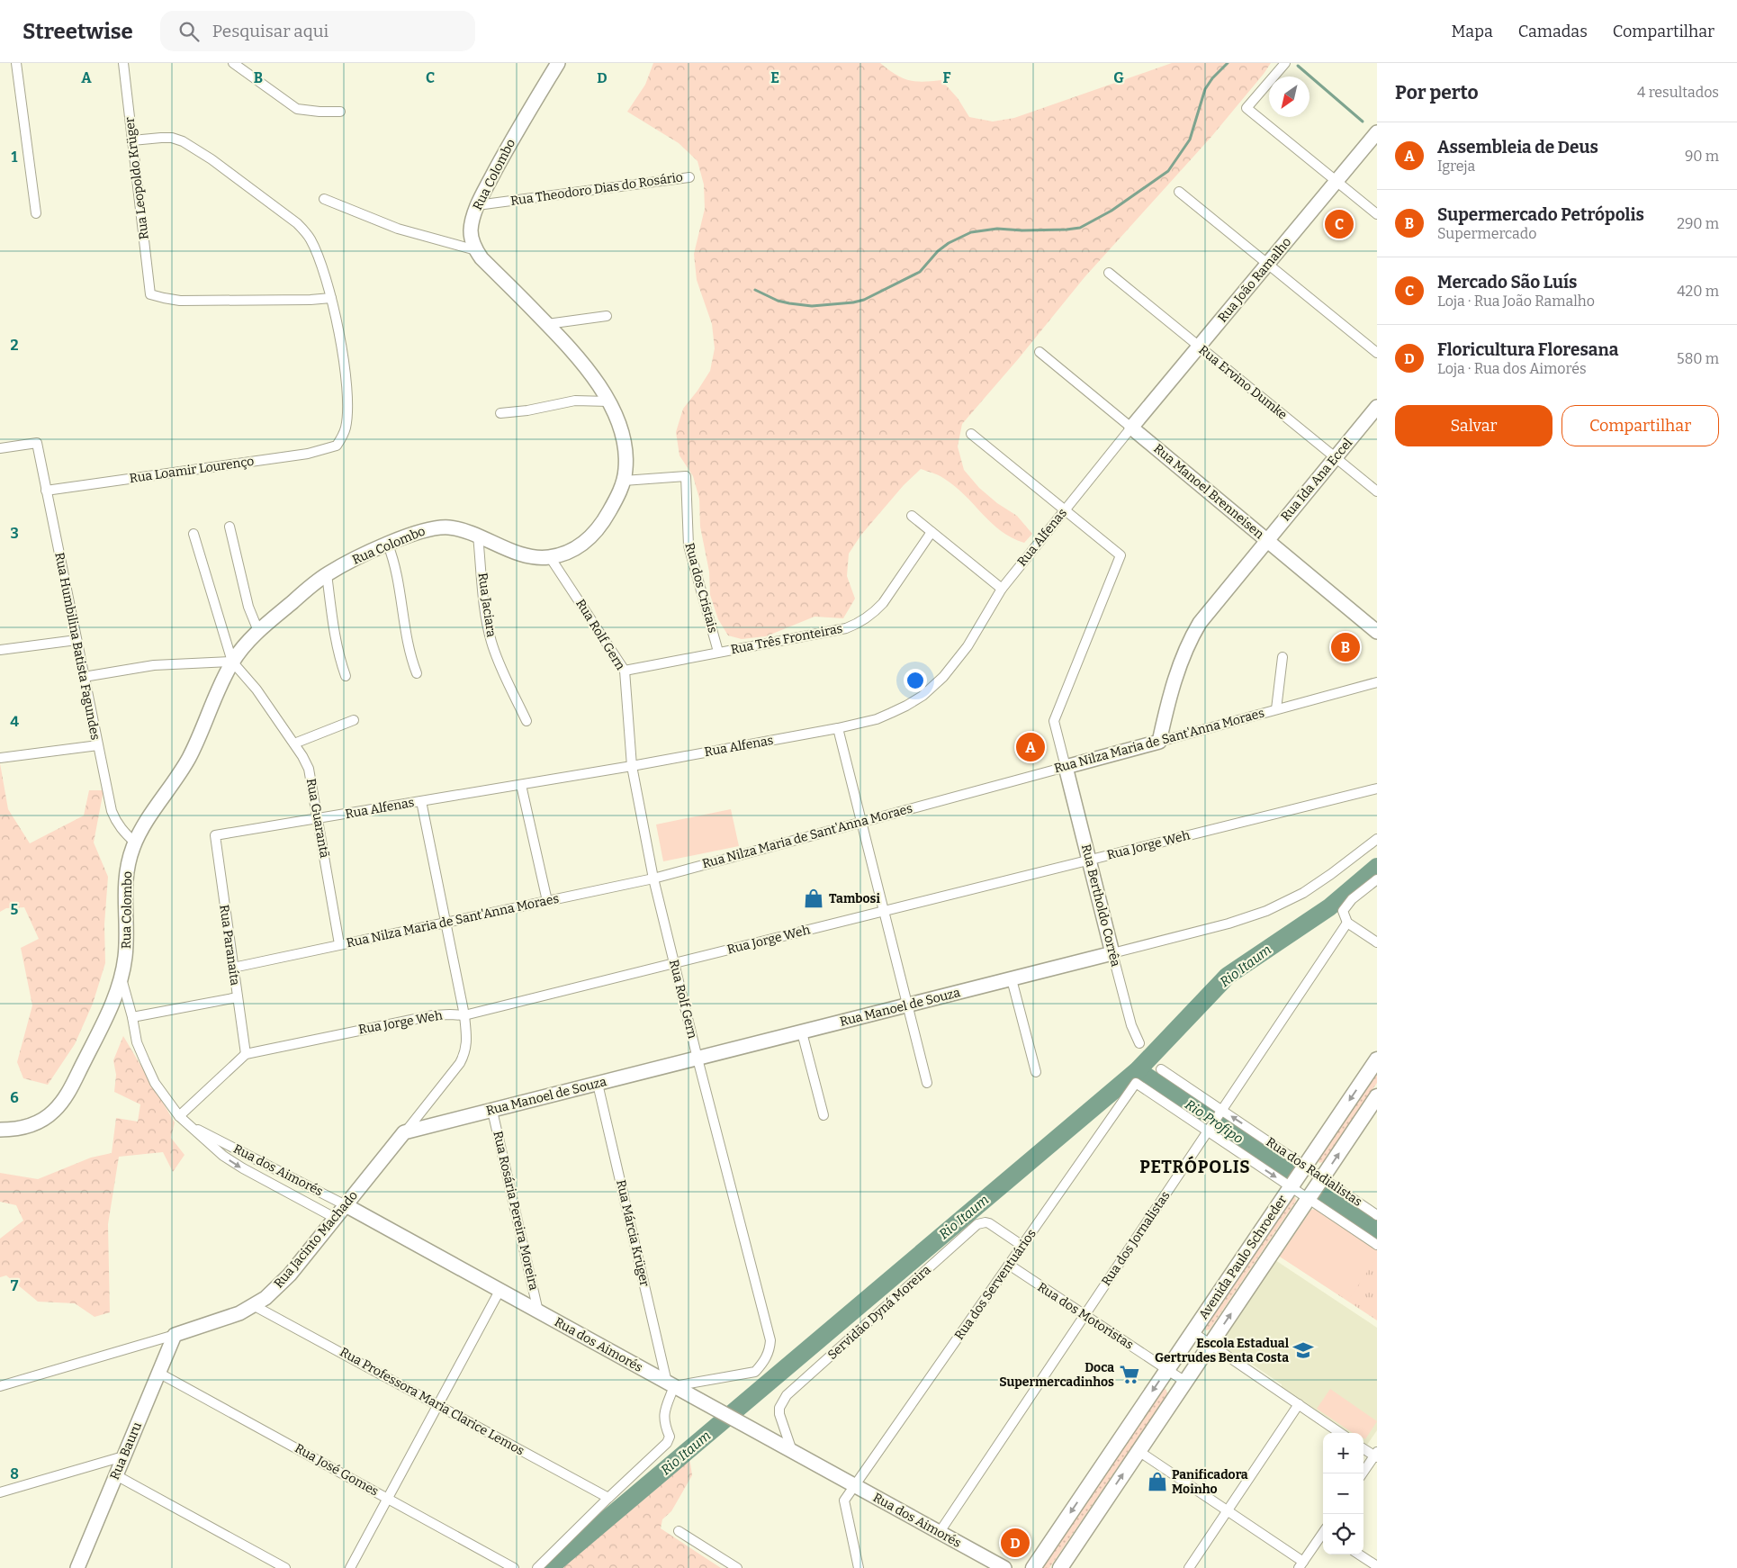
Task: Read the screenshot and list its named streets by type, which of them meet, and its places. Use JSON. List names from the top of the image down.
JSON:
{
  "streets": {
    "main road": ["Avenida Paulo Schroeder"],
    "street": [
      "Rua Colombo",
      "Rua Leopoldo Krüger",
      "Rua Theodoro Dias do Rosário",
      "Rua João Ramalho",
      "Rua Ervino Dumke",
      "Rua Loamir Lourenço",
      "Rua Ida Ana Eccel",
      "Rua Manoel Brenneisen",
      "Rua Alfenas",
      "Rua dos Cristais",
      "Rua Jaciara",
      "Rua Rolf Gern",
      "Rua Três Fronteiras",
      "Rua Humbilina Batista Fagundes",
      "Rua Nilza Maria de Sant'Anna Moraes",
      "Rua Guarantã",
      "Rua Jorge Weh",
      "Rua Bertholdo Corrêa",
      "Rua Paranaíta",
      "Rua Manoel de Souza",
      "Rua dos Aimorés",
      "Rua dos Radialistas",
      "Rua Rosária Pereira Moreira",
      "Rua Márcia Krüger",
      "Rua dos Jornalistas",
      "Rua Jacinto Machado",
      "Rua dos Serventuários",
      "Servidão Dyná Moreira",
      "Rua dos Motoristas",
      "Rua Professora Maria Clarice Lemos",
      "Rua Bauru",
      "Rua José Gomes"
    ]
  },
  "crossings": [
    ["Rua Colombo", "Rua Theodoro Dias do Rosário"],
    ["Rua Colombo", "Rua dos Cristais"],
    ["Rua Colombo", "Rua Jaciara"],
    ["Rua Colombo", "Rua Rolf Gern"],
    ["Rua Colombo", "Rua Humbilina Batista Fagundes"],
    ["Rua Colombo", "Rua Guarantã"],
    ["Rua Colombo", "Rua dos Aimorés"],
    ["Rua Leopoldo Krüger", "Rua Loamir Lourenço"],
    ["Rua João Ramalho", "Rua Ervino Dumke"],
    ["Rua João Ramalho", "Rua Manoel Brenneisen"],
    ["Rua João Ramalho", "Rua Alfenas"],
    ["Rua Ervino Dumke", "Rua Ida Ana Eccel"],
    ["Rua Loamir Lourenço", "Rua Humbilina Batista Fagundes"],
    ["Rua Ida Ana Eccel", "Rua Manoel Brenneisen"],
    ["Rua Ida Ana Eccel", "Rua Nilza Maria de Sant'Anna Moraes"],
    ["Rua Manoel Brenneisen", "Rua Alfenas"],
    ["Rua Alfenas", "Rua Rolf Gern"],
    ["Rua Alfenas", "Rua Guarantã"],
    ["Rua Alfenas", "Rua Paranaíta"],
    ["Rua Alfenas", "Rua Jacinto Machado"],
    ["Rua dos Cristais", "Rua Três Fronteiras"],
    ["Rua Rolf Gern", "Rua Três Fronteiras"],
    ["Rua Rolf Gern", "Rua Nilza Maria de Sant'Anna Moraes"],
    ["Rua Rolf Gern", "Rua Jorge Weh"],
    ["Rua Rolf Gern", "Rua Manoel de Souza"],
    ["Rua Rolf Gern", "Rua dos Aimorés"],
    ["Rua Rolf Gern", "Rua Márcia Krüger"],
    ["Rua Nilza Maria de Sant'Anna Moraes", "Rua Guarantã"],
    ["Rua Nilza Maria de Sant'Anna Moraes", "Rua Bertholdo Corrêa"],
    ["Rua Nilza Maria de Sant'Anna Moraes", "Rua Paranaíta"],
    ["Rua Nilza Maria de Sant'Anna Moraes", "Rua Jacinto Machado"],
    ["Rua Jorge Weh", "Rua Bertholdo Corrêa"],
    ["Rua Jorge Weh", "Rua Paranaíta"],
    ["Rua Jorge Weh", "Rua Jacinto Machado"],
    ["Rua Bertholdo Corrêa", "Rua Manoel de Souza"],
    ["Rua Manoel de Souza", "Rua Rosária Pereira Moreira"],
    ["Rua Manoel de Souza", "Rua Márcia Krüger"],
    ["Rua Manoel de Souza", "Rua Jacinto Machado"],
    ["Rua dos Aimorés", "Rua Rosária Pereira Moreira"],
    ["Rua dos Aimorés", "Rua Márcia Krüger"],
    ["Rua dos Aimorés", "Rua dos Jornalistas"],
    ["Rua dos Aimorés", "Rua Jacinto Machado"],
    ["Rua dos Aimorés", "Rua dos Serventuários"],
    ["Rua dos Aimorés", "Servidão Dyná Moreira"],
    ["Rua dos Radialistas", "Rua dos Jornalistas"],
    ["Rua dos Radialistas", "Avenida Paulo Schroeder"],
    ["Rua dos Radialistas", "Rua dos Serventuários"],
    ["Rua dos Jornalistas", "Rua dos Motoristas"],
    ["Rua Jacinto Machado", "Rua Professora Maria Clarice Lemos"],
    ["Rua Jacinto Machado", "Rua Bauru"],
    ["Avenida Paulo Schroeder", "Rua dos Motoristas"],
    ["Rua dos Serventuários", "Servidão Dyná Moreira"],
    ["Rua dos Serventuários", "Rua dos Motoristas"],
    ["Rua Bauru", "Rua José Gomes"]
  ],
  "districts": ["PETRÓPOLIS"],
  "water": ["Rio Itaum", "Rio Profipo"],
  "places": {
    "shop": ["Tambosi", "Panificadora Moinho"],
    "school or university": ["Escola Estadual Gertrudes Benta Costa"],
    "supermarket": ["Doca Supermercadinhos"]
  },
  "north": "bottom left",
  "page": {
    "header": "Streetwise",
    "search": "Pesquisar aqui",
    "nav": ["Mapa", "Camadas", "Compartilhar"],
    "heading": ["Por perto", "4 resultados"],
    "list": [
      {
        "mark": "A",
        "name": "Assembleia de Deus",
        "note": "Igreja",
        "value": "90 m"
      },
      {
        "mark": "B",
        "name": "Supermercado Petrópolis",
        "note": "Supermercado",
        "value": "290 m"
      },
      {
        "mark": "C",
        "name": "Mercado São Luís",
        "note": "Loja · Rua João Ramalho",
        "value": "420 m"
      },
      {
        "mark": "D",
        "name": "Floricultura Floresana",
        "note": "Loja · Rua dos Aimorés",
        "value": "580 m"
      }
    ],
    "pins": [
      "C",
      "B",
      "A",
      "D"
    ],
    "buttons": ["Salvar", "Compartilhar"],
    "map_buttons": ["+", "−"]
  },
  "grid": {
    "columns": [
      "A",
      "B",
      "C",
      "D",
      "E",
      "F",
      "G"
    ],
    "rows": [
      "1",
      "2",
      "3",
      "4",
      "5",
      "6",
      "7",
      "8"
    ]
  }
}
